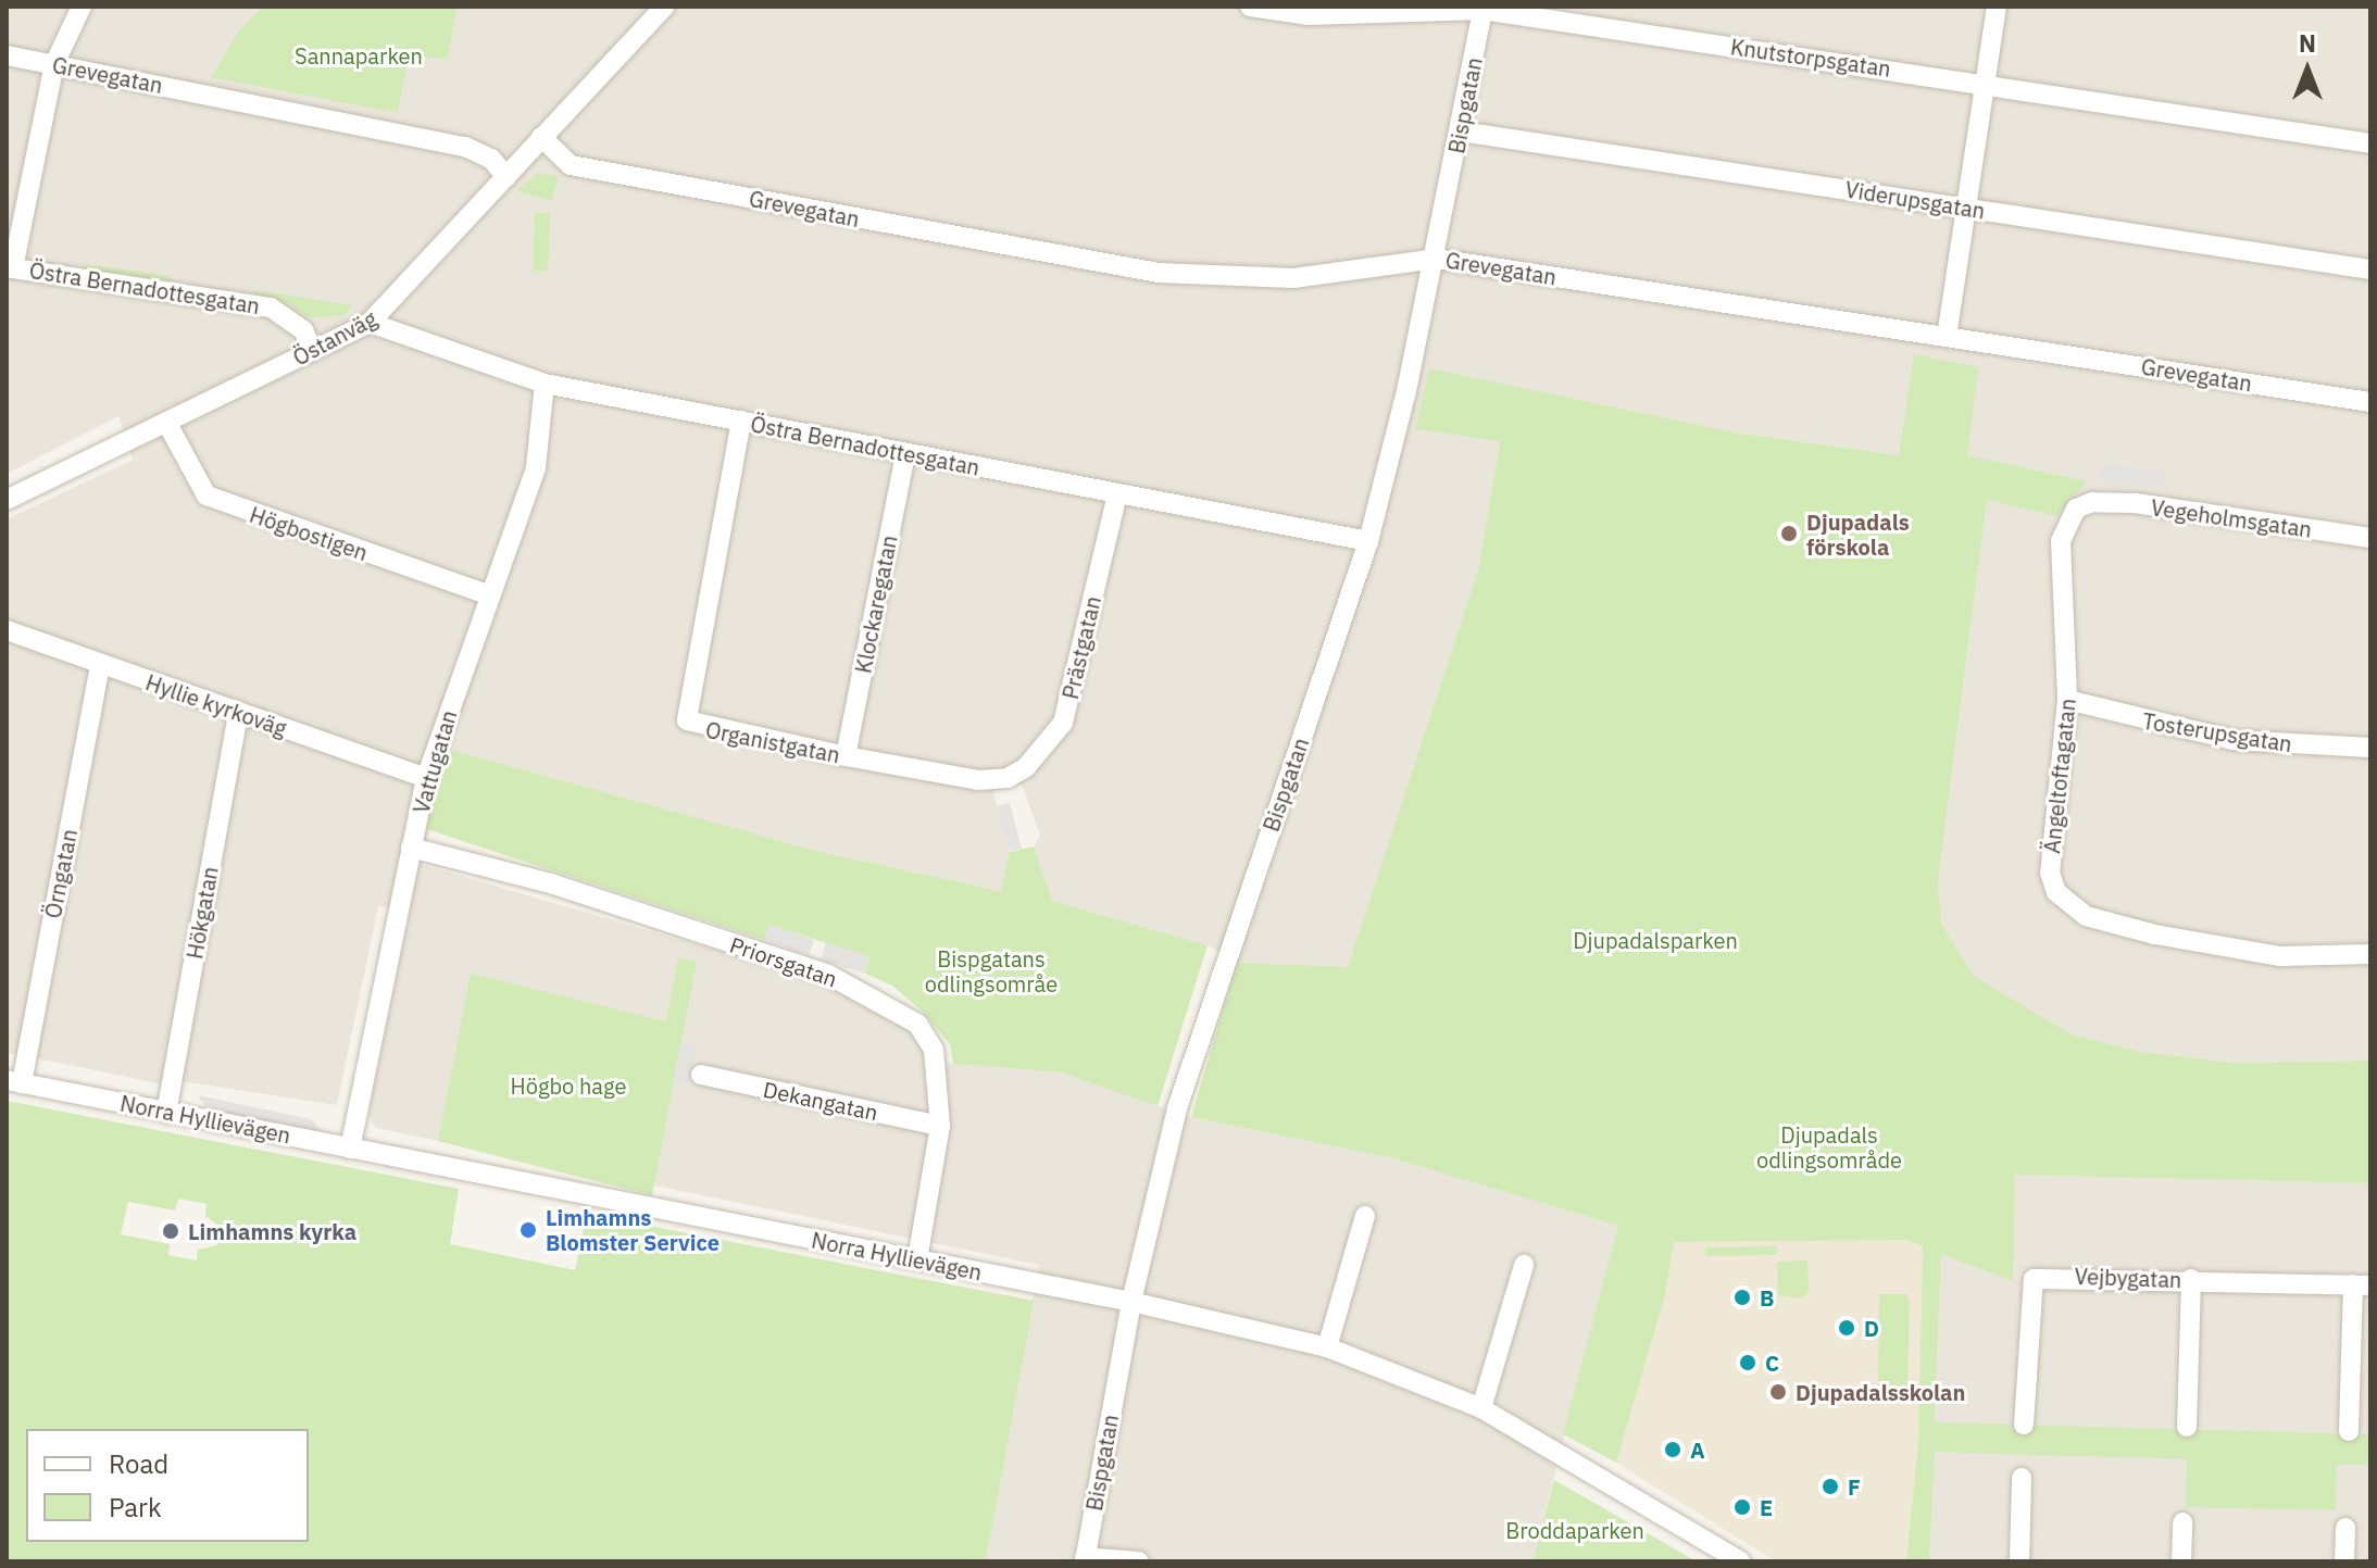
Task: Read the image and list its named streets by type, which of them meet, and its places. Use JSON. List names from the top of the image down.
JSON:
{
  "streets": {
    "street": [
      "Knutstorpsgatan",
      "Grevegatan",
      "Bispgatan",
      "Viderupsgatan",
      "Östra Bernadottesgatan",
      "Östanväg",
      "Vegeholmsgatan",
      "Högbostigen",
      "Klockaregatan",
      "Prästgatan",
      "Hyllie kyrkoväg",
      "Tosterupsgatan",
      "Organistgatan",
      "Vattugatan",
      "Ängeltoftagatan",
      "Örngatan",
      "Hökgatan",
      "Priorsgatan",
      "Dekangatan",
      "Norra Hyllievägen",
      "Vejbygatan"
    ]
  },
  "crossings": [
    ["Knutstorpsgatan", "Bispgatan"],
    ["Grevegatan", "Bispgatan"],
    ["Grevegatan", "Östanväg"],
    ["Bispgatan", "Viderupsgatan"],
    ["Bispgatan", "Östra Bernadottesgatan"],
    ["Bispgatan", "Norra Hyllievägen"],
    ["Östra Bernadottesgatan", "Östanväg"],
    ["Östra Bernadottesgatan", "Klockaregatan"],
    ["Östra Bernadottesgatan", "Prästgatan"],
    ["Östra Bernadottesgatan", "Organistgatan"],
    ["Östra Bernadottesgatan", "Vattugatan"],
    ["Östanväg", "Högbostigen"],
    ["Vegeholmsgatan", "Ängeltoftagatan"],
    ["Högbostigen", "Vattugatan"],
    ["Klockaregatan", "Organistgatan"],
    ["Prästgatan", "Organistgatan"],
    ["Hyllie kyrkoväg", "Vattugatan"],
    ["Hyllie kyrkoväg", "Örngatan"],
    ["Hyllie kyrkoväg", "Hökgatan"],
    ["Tosterupsgatan", "Ängeltoftagatan"],
    ["Vattugatan", "Priorsgatan"],
    ["Vattugatan", "Norra Hyllievägen"],
    ["Örngatan", "Norra Hyllievägen"],
    ["Hökgatan", "Norra Hyllievägen"],
    ["Priorsgatan", "Dekangatan"],
    ["Priorsgatan", "Norra Hyllievägen"]
  ],
  "parks": [
    "Sannaparken",
    "Djupadalsparken",
    "Bispgatans odlingsområe",
    "Högbo hage",
    "Djupadals odlingsområde",
    "Broddaparken"
  ],
  "places": [
    "Djupadals förskola",
    "Limhamns Blomster Service",
    "Limhamns kyrka",
    "B",
    "D",
    "C",
    "Djupadalsskolan",
    "A",
    "F",
    "E"
  ],
  "legend": ["Road", "Park"],
  "north": "top"
}
